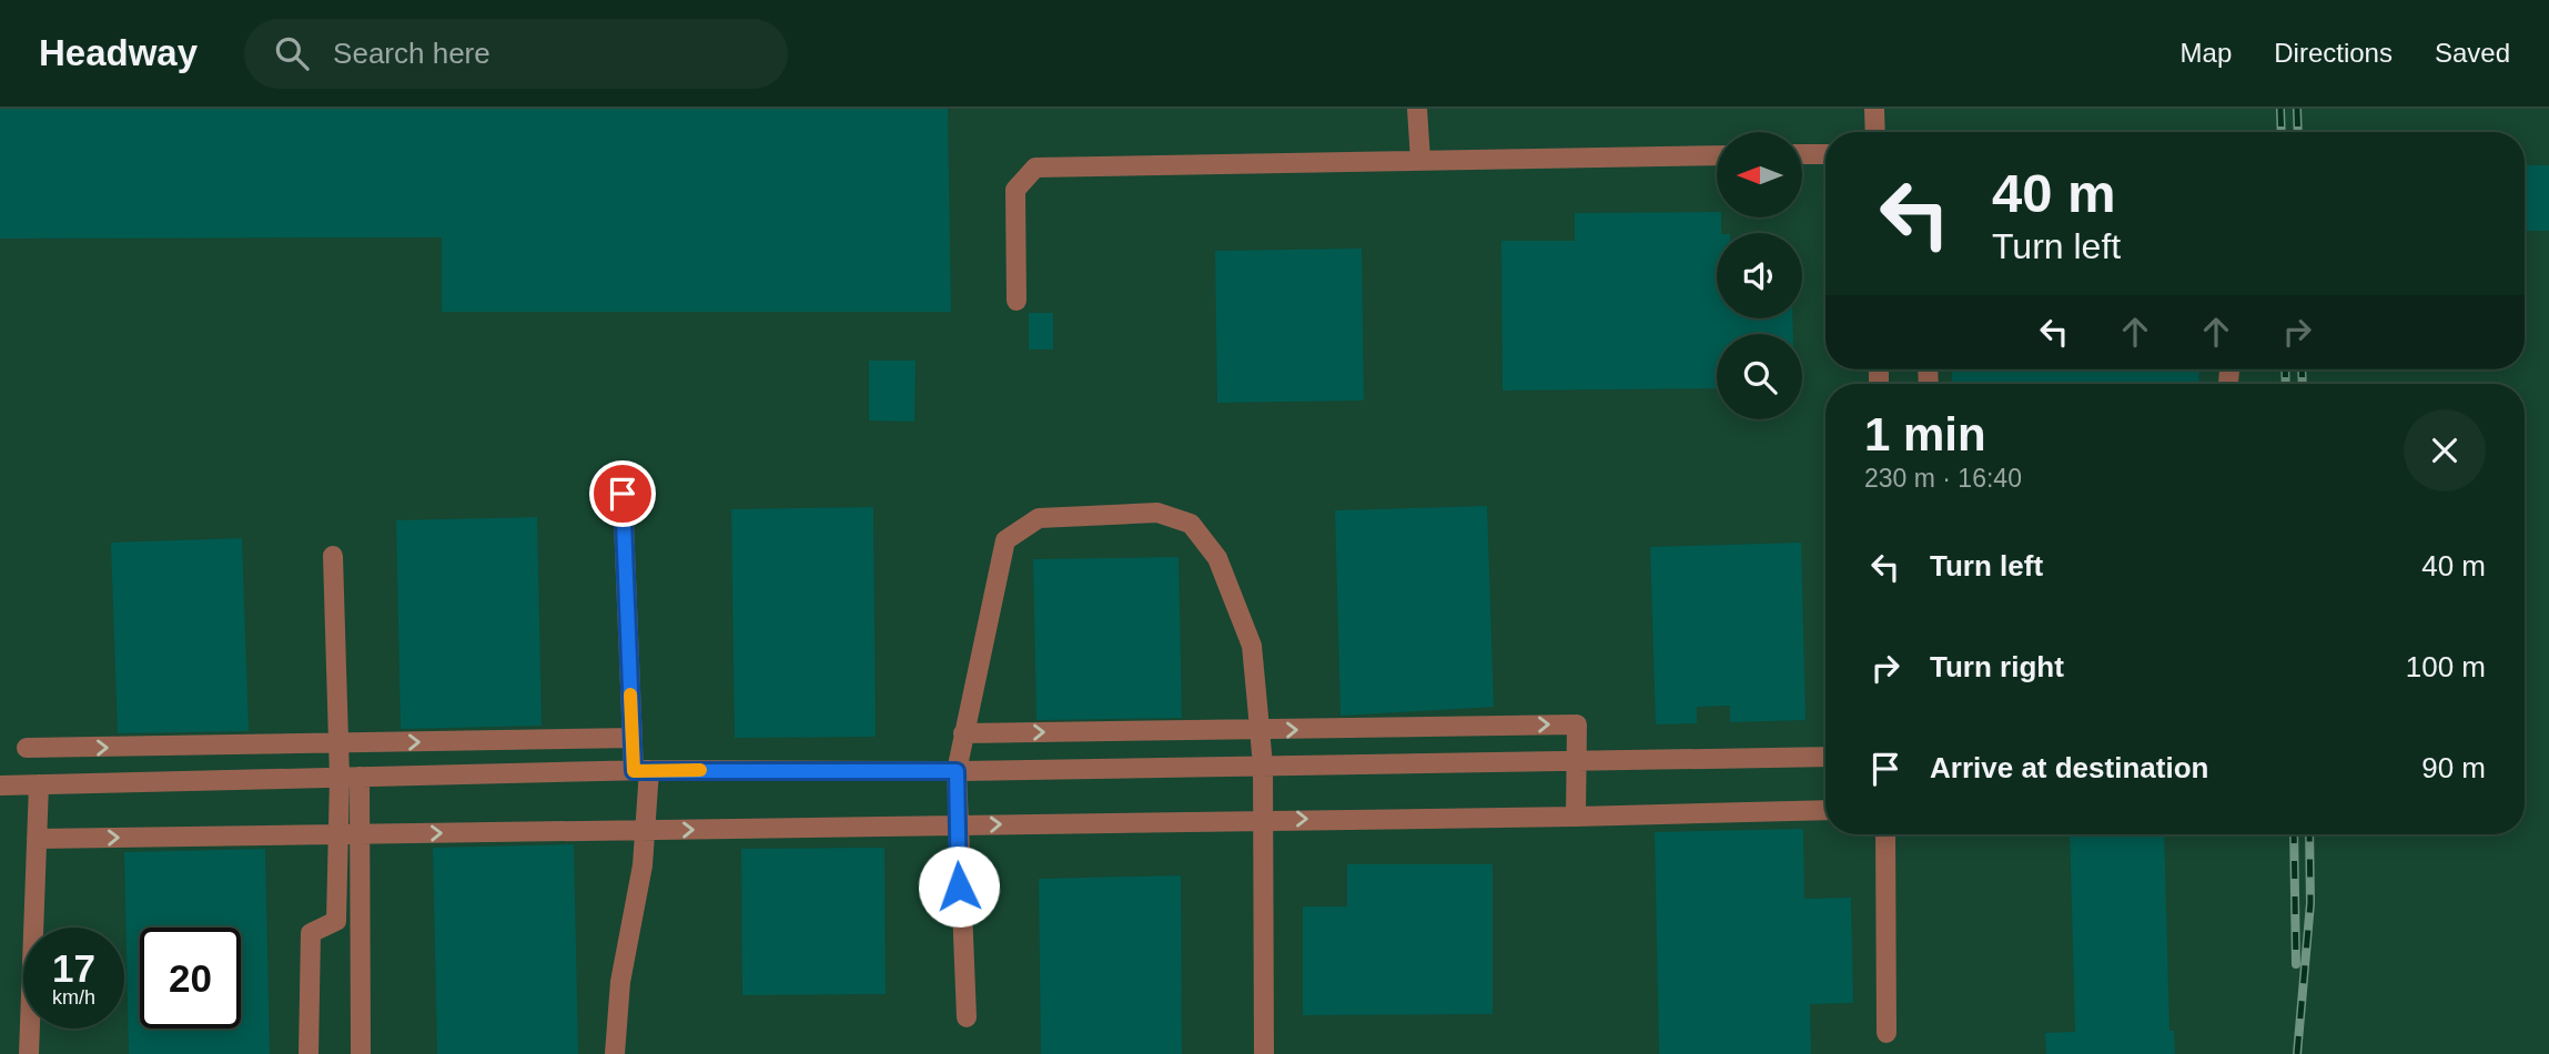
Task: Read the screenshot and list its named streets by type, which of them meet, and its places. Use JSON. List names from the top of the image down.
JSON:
{
  "north": "left",
  "page": {
    "header": "Headway",
    "search": "Search here",
    "nav": ["Map", "Directions", "Saved"],
    "turn": ["40 m", "Turn left"],
    "heading": ["1 min", "230 m · 16:40"],
    "list": [
      {
        "name": "Turn left",
        "value": "40 m"
      },
      {
        "name": "Turn right",
        "value": "100 m"
      },
      {
        "name": "Arrive at destination",
        "value": "90 m"
      }
    ],
    "speed": "17 km/h",
    "limit": "20"
  }
}
